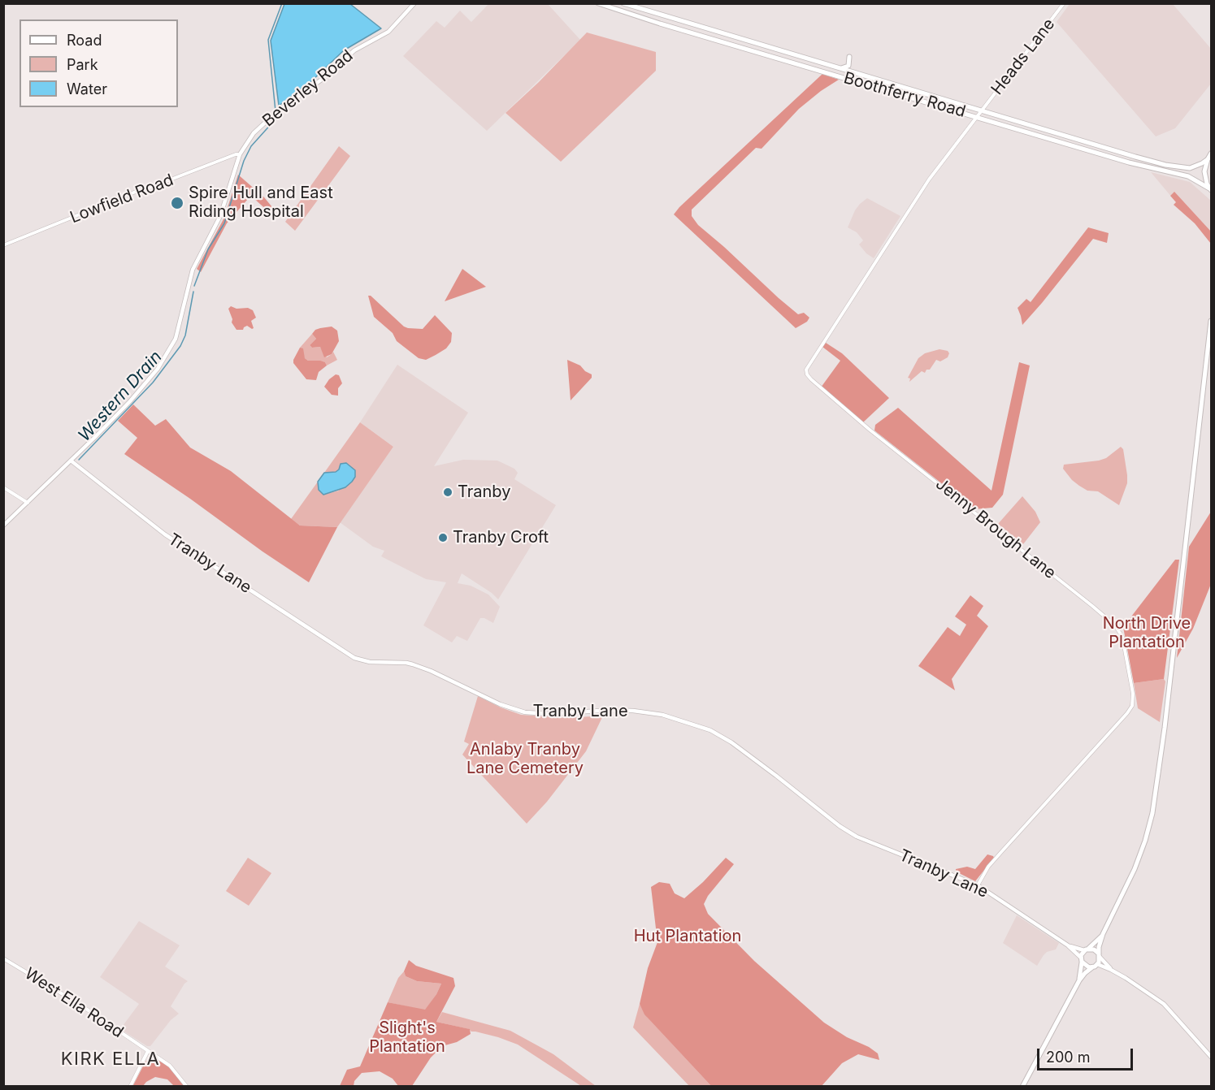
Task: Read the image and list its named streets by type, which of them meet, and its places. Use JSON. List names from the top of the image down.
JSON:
{
  "streets": {
    "main road": ["Beverley Road", "Boothferry Road", "Tranby Lane"],
    "street": [
      "Heads Lane",
      "Lowfield Road",
      "Jenny Brough Lane",
      "West Ella Road"
    ]
  },
  "crossings": [
    ["Heads Lane", "Boothferry Road"],
    ["Heads Lane", "Jenny Brough Lane"],
    ["Beverley Road", "Lowfield Road"],
    ["Beverley Road", "Tranby Lane"],
    ["Jenny Brough Lane", "Tranby Lane"]
  ],
  "districts": ["KIRK ELLA"],
  "water": ["Western Drain"],
  "parks": [
    "North Drive Plantation",
    "Anlaby Tranby Lane Cemetery",
    "Hut Plantation",
    "Slight's Plantation"
  ],
  "places": ["Spire Hull and East Riding Hospital", "Tranby", "Tranby Croft"],
  "legend": ["Road", "Park", "Water"],
  "scale_bar": "200 m"
}
